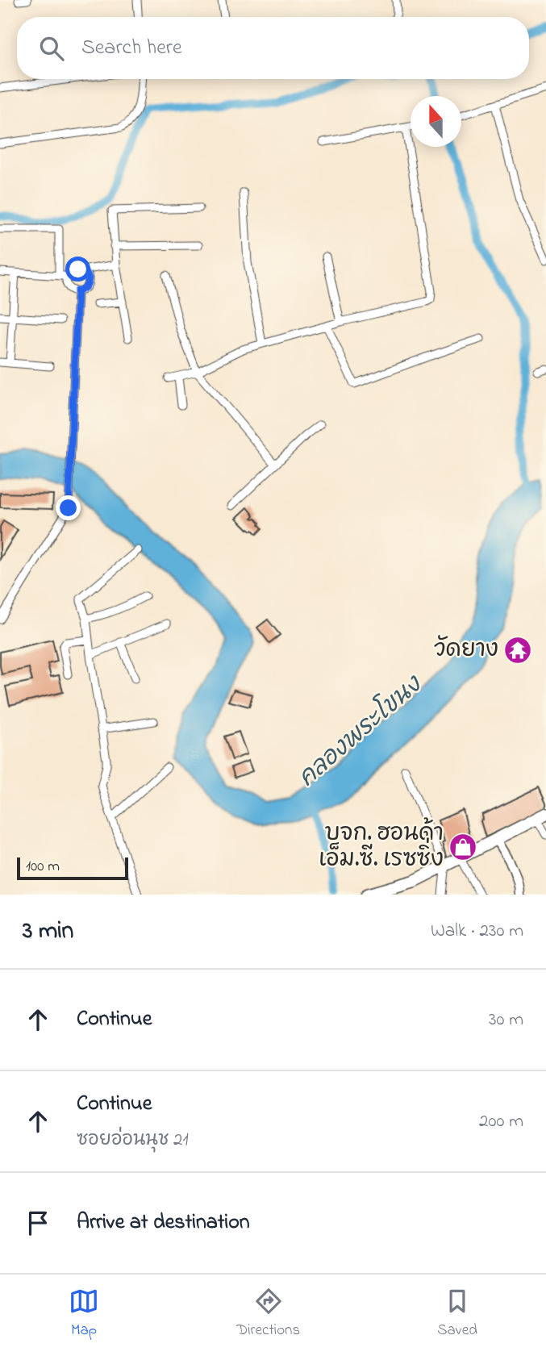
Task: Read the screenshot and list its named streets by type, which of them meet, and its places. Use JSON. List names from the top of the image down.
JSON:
{
  "water": ["คลองพระโขนง"],
  "places": {
    "temple": ["วัดยาง"],
    "shop": ["บจก. ฮอนด้า เอ็ม.ซี. เรซซิ่ง"]
  },
  "scale_bar": "100 m",
  "north": "top",
  "page": {
    "search": "Search here",
    "scale": "100 m",
    "heading": ["3 min", "Walk · 230 m"],
    "list": [
      ["Continue", "30 m"],
      ["Continue", "ซอยอ่อนนุช 21", "200 m"],
      "Arrive at destination"
    ],
    "nav": ["Map", "Directions", "Saved"]
  }
}
